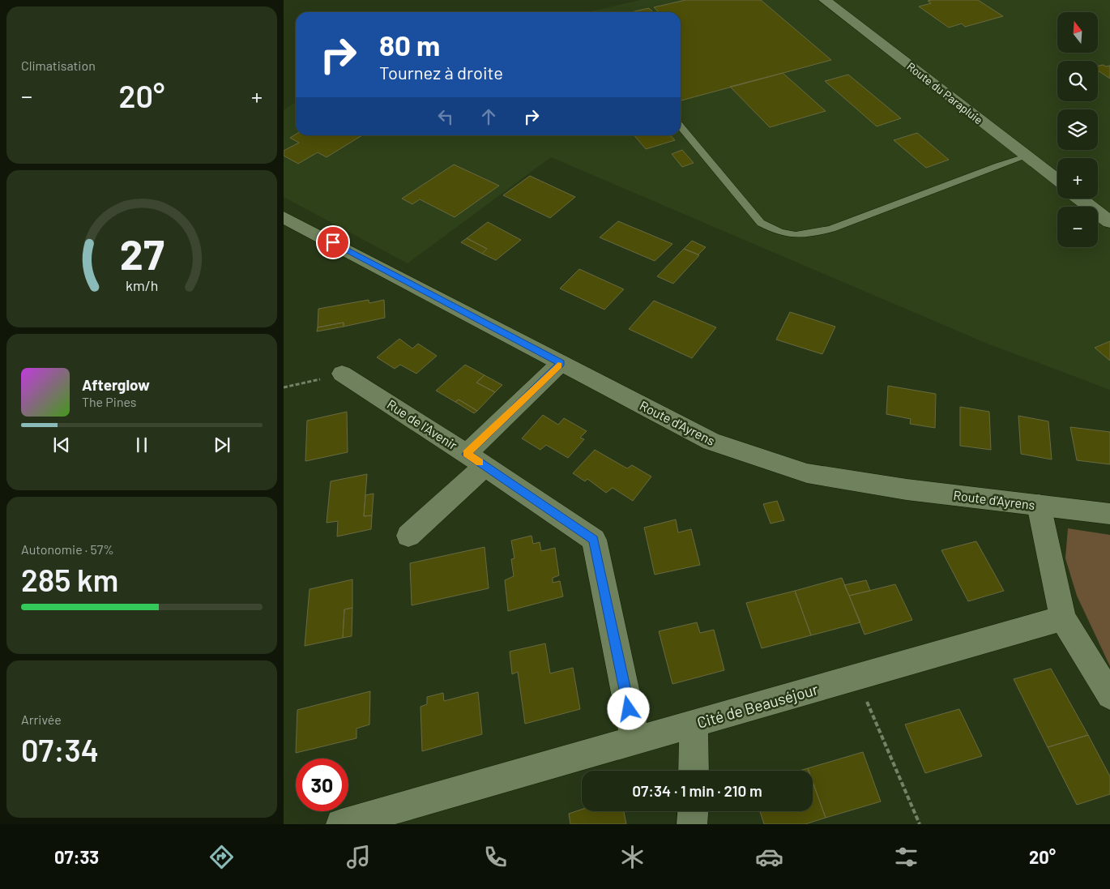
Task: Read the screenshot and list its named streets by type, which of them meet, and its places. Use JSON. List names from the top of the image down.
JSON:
{
  "streets": {
    "street": [
      "Route du Parapluie",
      "Route d'Ayrens",
      "Rue de l'Avenir",
      "Cité de Beauséjour"
    ]
  },
  "crossings": [
    ["Rue de l'Avenir", "Cité de Beauséjour"]
  ],
  "north": "top",
  "page": {
    "tile": [
      "Climatisation",
      ["Autonomie · 57%", "285 km"],
      ["Arrivée", "07:34"]
    ],
    "map_buttons": ["+", "−"],
    "turn": ["80 m", "Tournez à droite"],
    "heat": ["−", "20°", "+"],
    "song": ["Afterglow", "The Pines"],
    "limit": "30",
    "trip": "07:34 · 1 min · 210 m",
    "tabs": ["07:33", "20°"],
    "gauge": ["27", "km/h"]
  }
}
